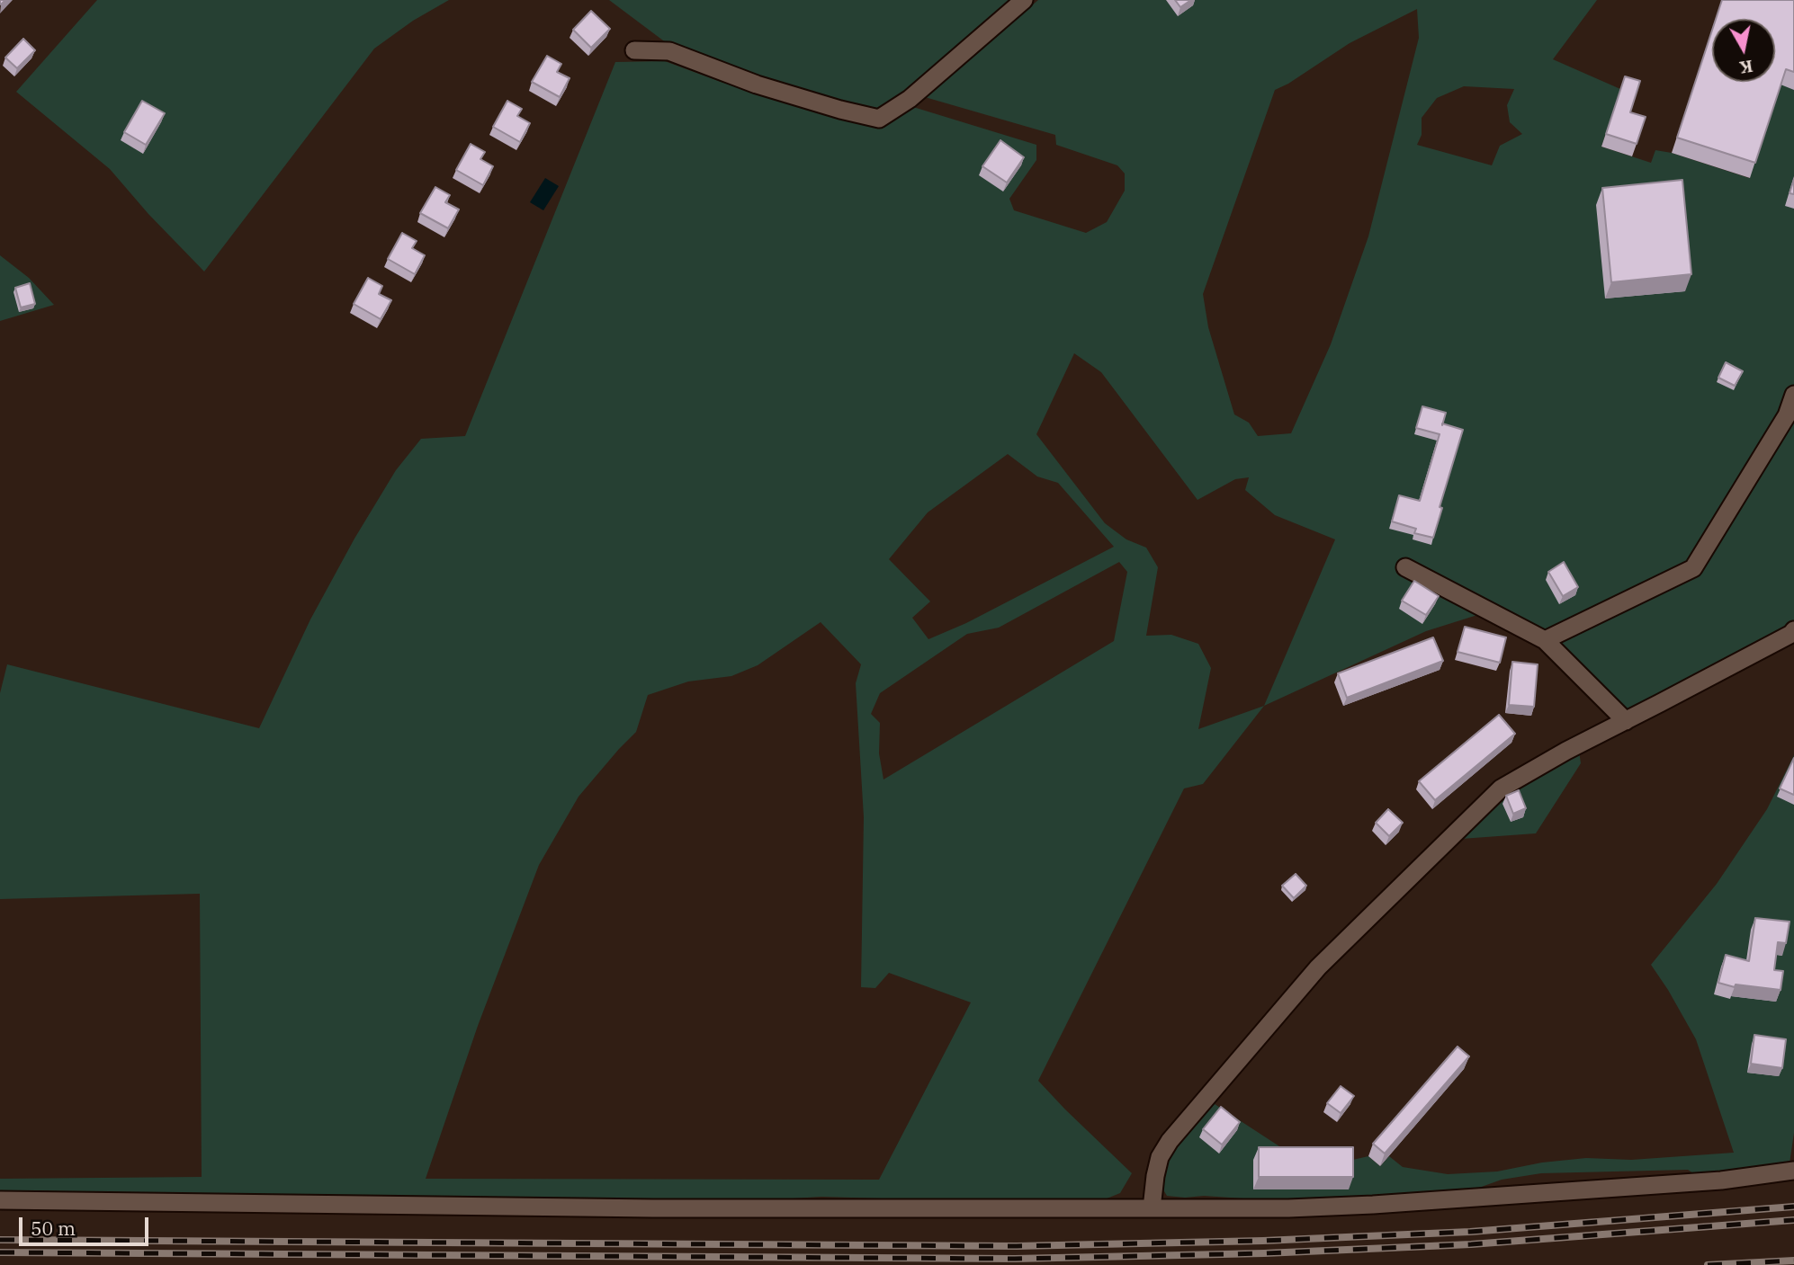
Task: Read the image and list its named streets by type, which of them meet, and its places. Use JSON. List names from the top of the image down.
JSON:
{
  "scale_bar": "50 m",
  "north": "bottom"
}
